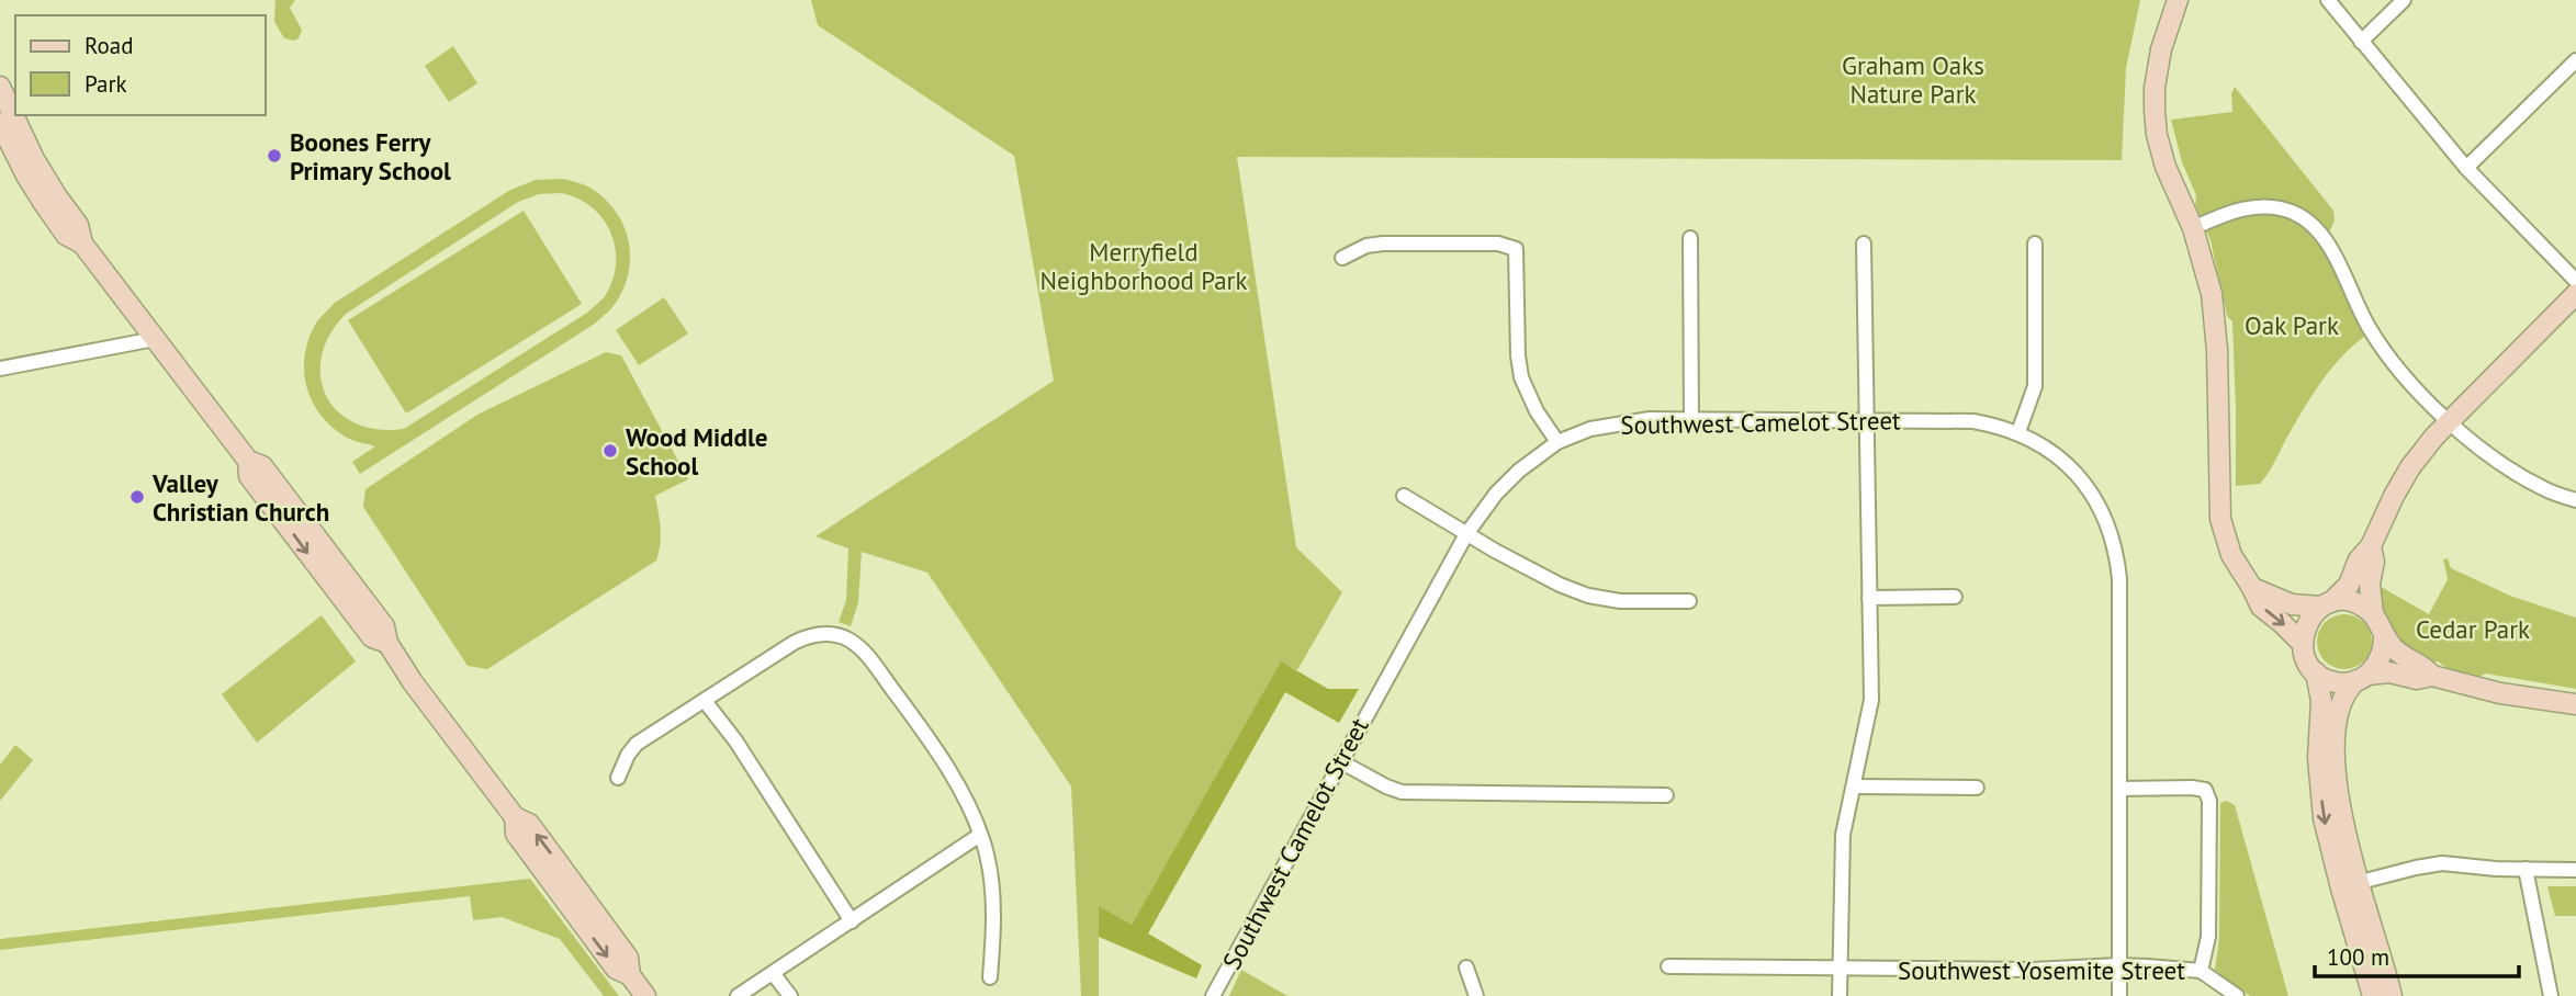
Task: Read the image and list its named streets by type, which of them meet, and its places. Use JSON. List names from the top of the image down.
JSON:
{
  "streets": {
    "street": ["Southwest Camelot Street", "Southwest Yosemite Street"]
  },
  "crossings": [
    ["Southwest Camelot Street", "Southwest Yosemite Street"]
  ],
  "parks": [
    "Graham Oaks Nature Park",
    "Merryfield Neighborhood Park",
    "Oak Park",
    "Cedar Park"
  ],
  "places": ["Boones Ferry Primary School", "Wood Middle School", "Valley Christian Church"],
  "legend": ["Road", "Park"],
  "scale_bar": "100 m"
}
